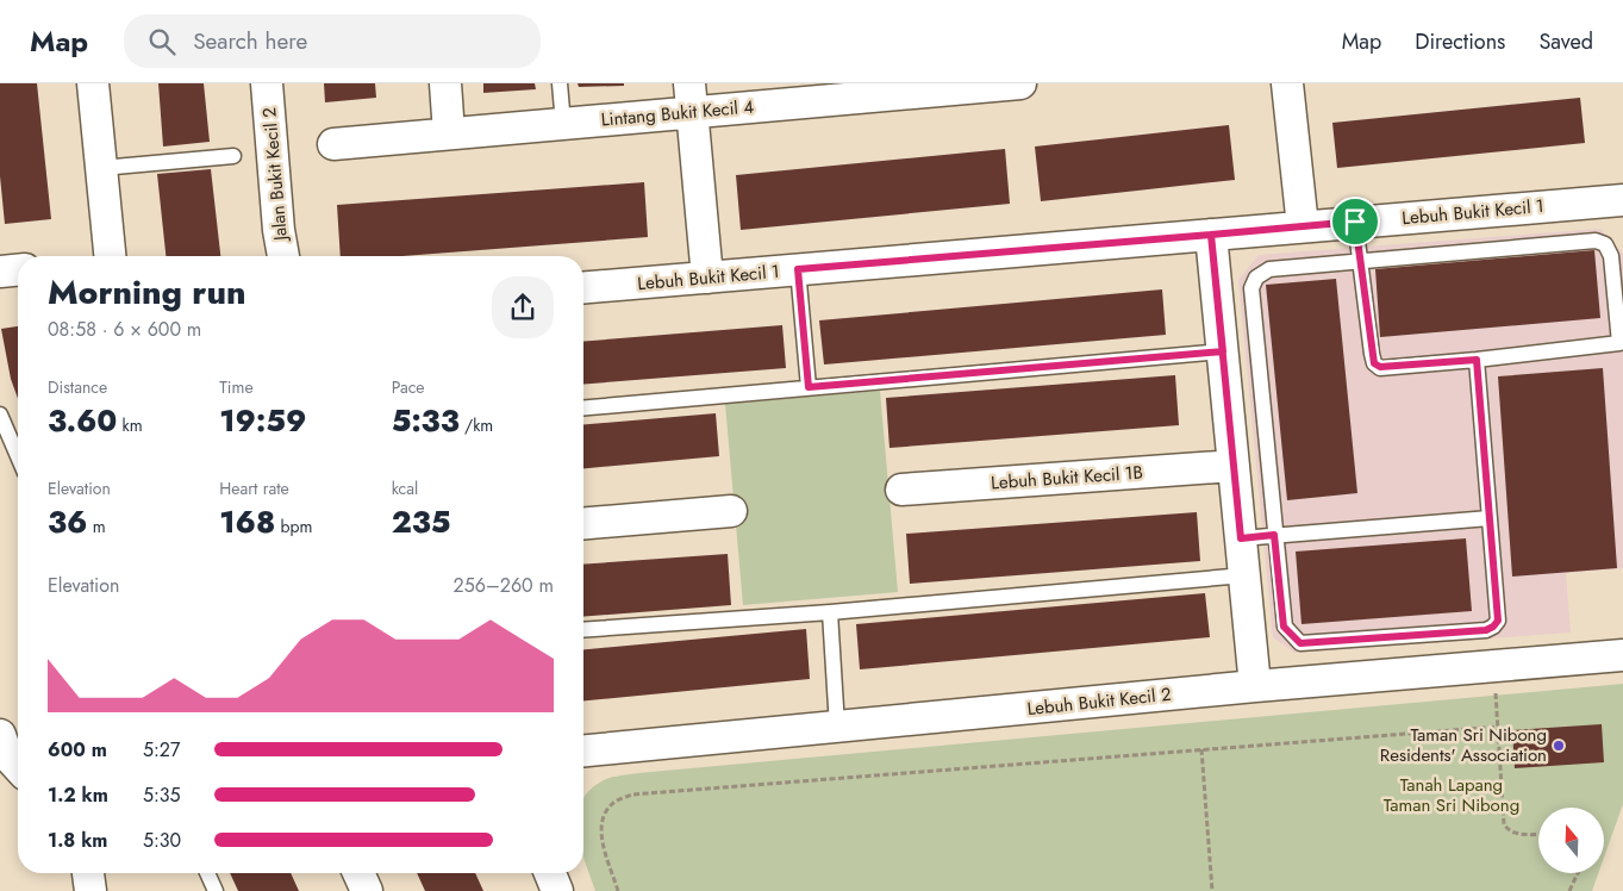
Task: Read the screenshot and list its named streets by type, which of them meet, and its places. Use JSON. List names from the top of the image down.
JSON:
{
  "streets": {
    "street": [
      "Lintang Bukit Kecil 4",
      "Jalan Bukit Kecil 2",
      "Lebuh Bukit Kecil 1",
      "Lebuh Bukit Kecil 1B",
      "Lebuh Bukit Kecil 2"
    ]
  },
  "parks": ["Tanah Lapang Taman Sri Nibong"],
  "places": ["Taman Sri Nibong Residents' Association"],
  "north": "top",
  "page": {
    "header": "Map",
    "search": "Search here",
    "nav": ["Map", "Directions", "Saved"],
    "heading": ["Morning run", "08:58 · 6 × 600 m"],
    "stats": [
      ["Distance", "3.60 km"],
      ["Time", "19:59"],
      ["Pace", "5:33 /km"],
      ["Elevation", "36 m"],
      ["Heart rate", "168 bpm"],
      ["kcal", "235"]
    ],
    "chart": ["Elevation", "256–260 m"],
    "list": [
      {
        "name": "600 m",
        "note": "5:27"
      },
      {
        "name": "1.2 km",
        "note": "5:35"
      },
      {
        "name": "1.8 km",
        "note": "5:30"
      }
    ]
  }
}
